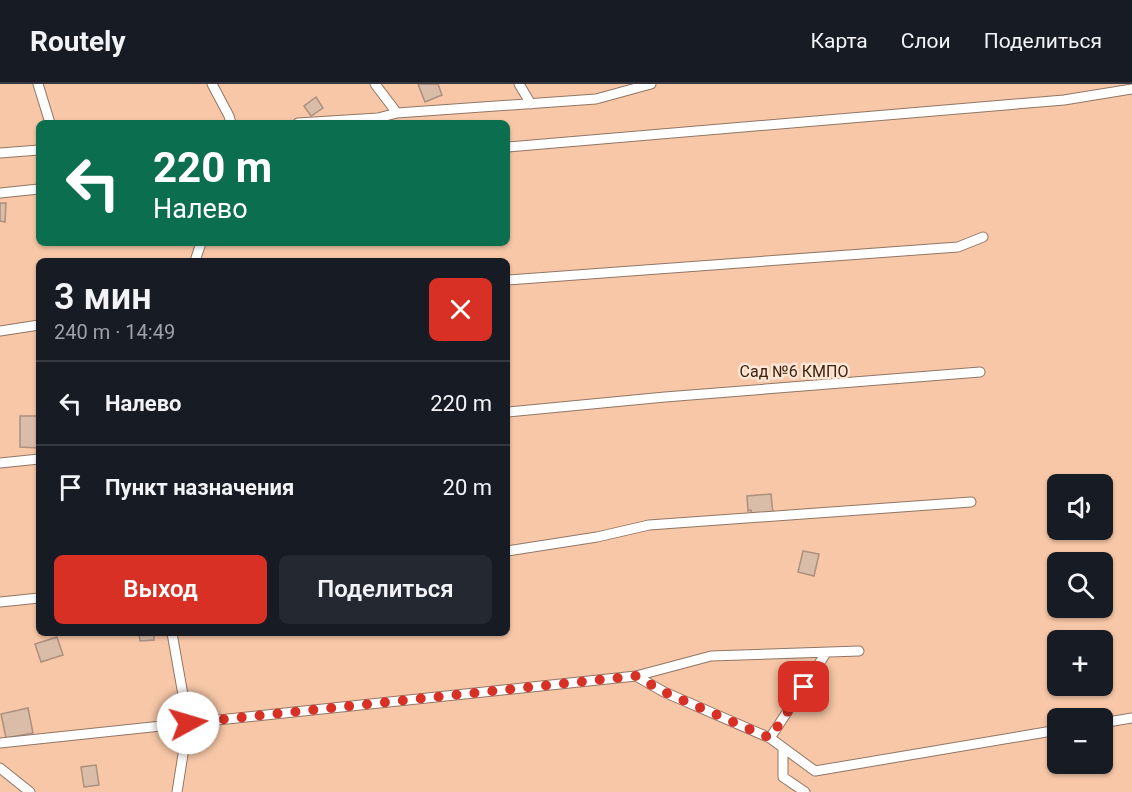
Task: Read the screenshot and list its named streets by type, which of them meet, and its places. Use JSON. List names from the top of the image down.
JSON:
{
  "parks": ["Сад №6 КМПО"],
  "page": {
    "header": "Routely",
    "nav": ["Карта", "Слои", "Поделиться"],
    "turn": ["220 m", "Налево"],
    "heading": ["3 мин", "240 m · 14:49"],
    "list": [
      {
        "name": "Налево",
        "value": "220 m"
      },
      {
        "name": "Пункт назначения",
        "value": "20 m"
      }
    ],
    "map_buttons": ["+", "−"],
    "buttons": ["Выход", "Поделиться"]
  }
}
